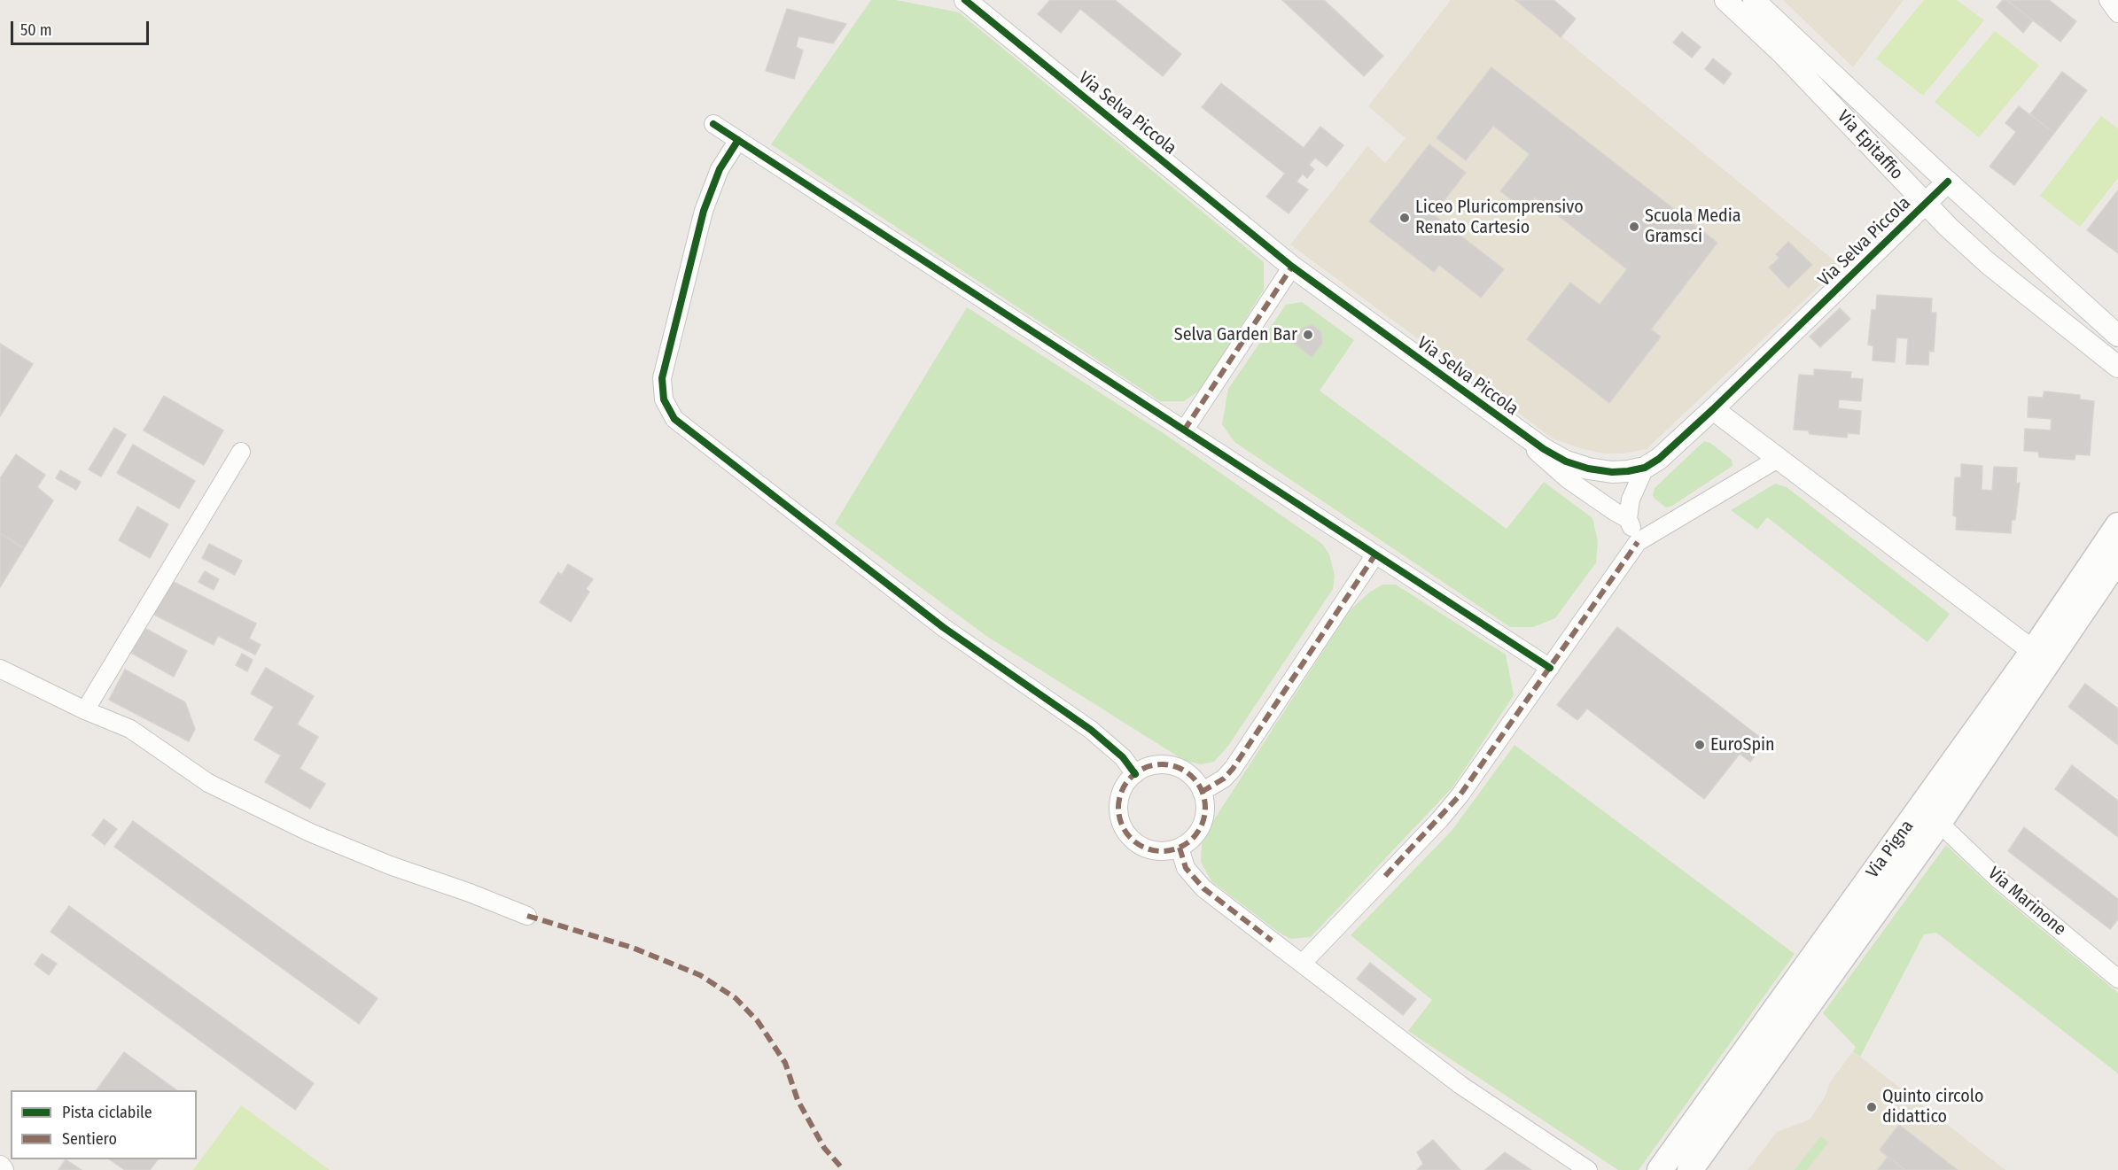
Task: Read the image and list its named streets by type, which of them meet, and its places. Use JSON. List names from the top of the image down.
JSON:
{
  "streets": {
    "main road": ["Via Pigna"],
    "street": ["Via Selva Piccola", "Via Epitaffio", "Via Marinone"]
  },
  "crossings": [
    ["Via Selva Piccola", "Via Epitaffio"]
  ],
  "places": [
    "Liceo Pluricomprensivo Renato Cartesio",
    "Scuola Media Gramsci",
    "Selva Garden Bar",
    "EuroSpin",
    "Quinto circolo didattico"
  ],
  "legend": ["Pista ciclabile", "Sentiero"],
  "scale_bar": "50 m"
}
